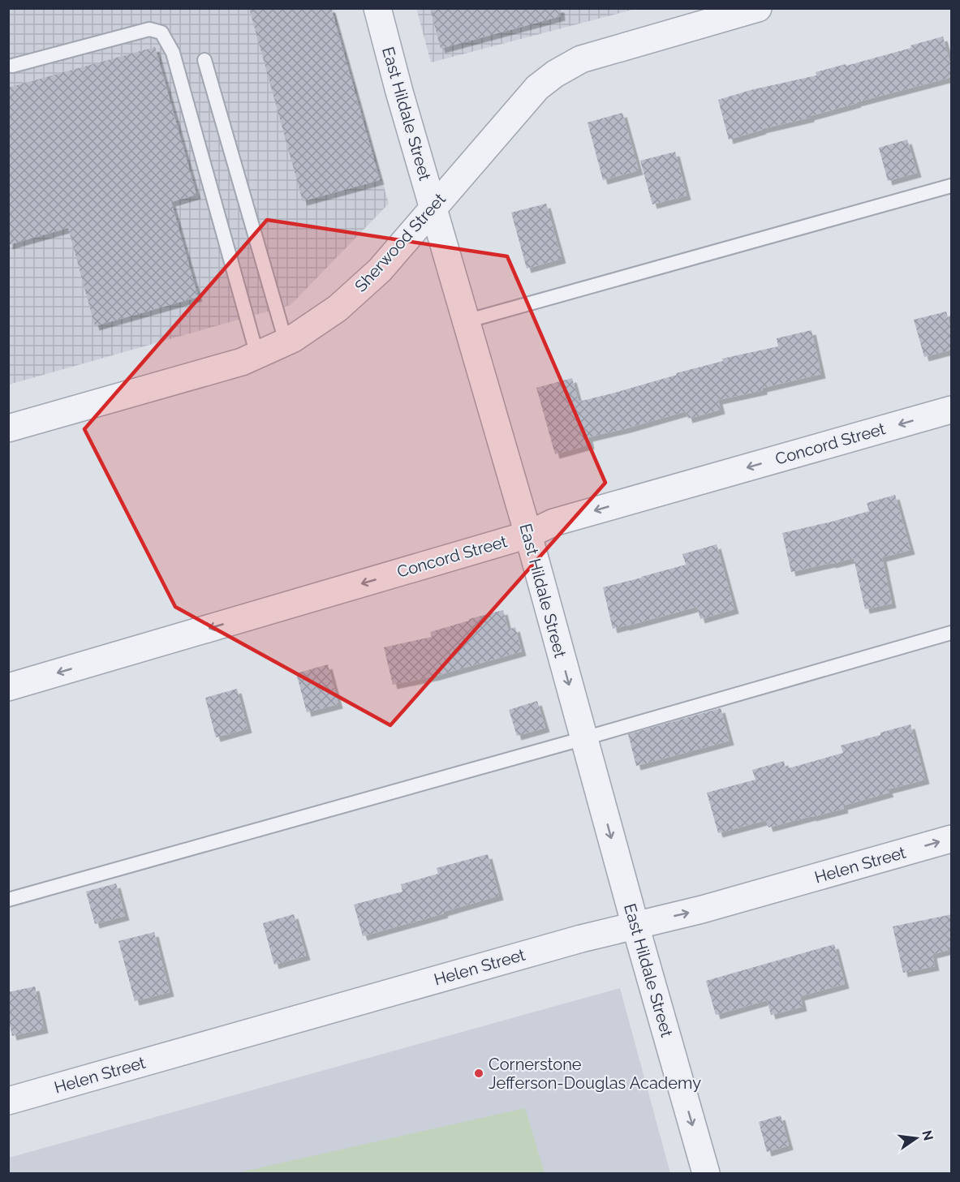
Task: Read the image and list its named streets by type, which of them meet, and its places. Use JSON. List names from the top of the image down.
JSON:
{
  "streets": {
    "street": [
      "East Hildale Street",
      "Sherwood Street",
      "Concord Street",
      "Helen Street"
    ]
  },
  "crossings": [
    ["East Hildale Street", "Sherwood Street"],
    ["East Hildale Street", "Concord Street"],
    ["East Hildale Street", "Helen Street"]
  ],
  "one_way": ["East Hildale Street", "Concord Street"],
  "places": ["Cornerstone Jefferson-Douglas Academy"],
  "north": "right"
}
